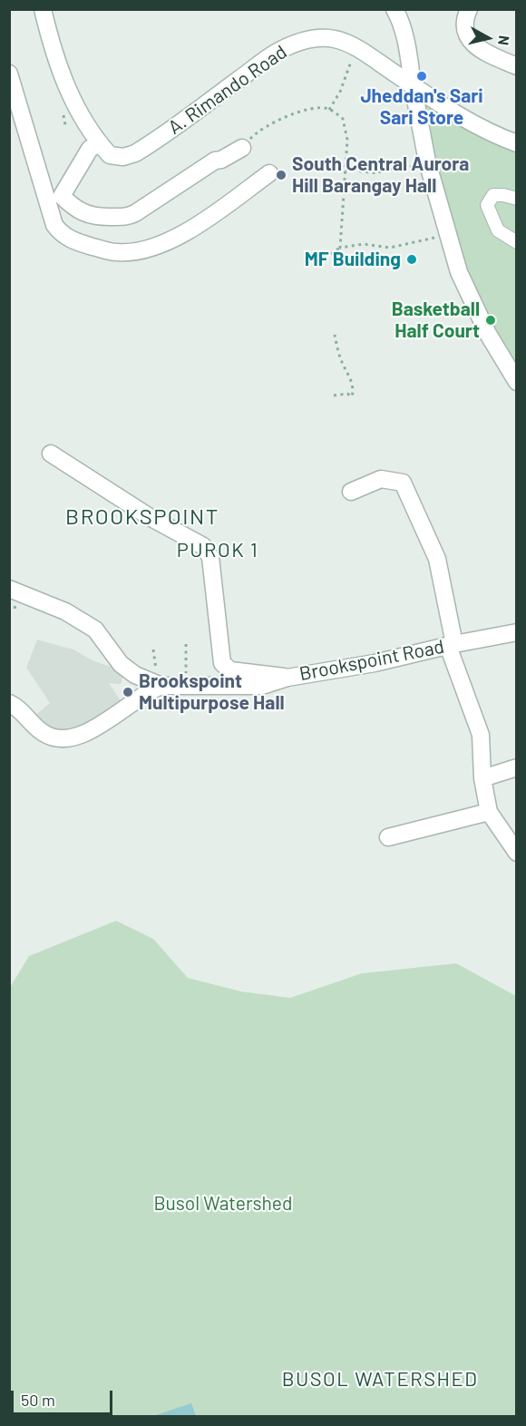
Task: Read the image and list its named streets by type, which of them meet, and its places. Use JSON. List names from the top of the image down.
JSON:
{
  "streets": {
    "street": ["A. Rimando Road", "Brookspoint Road"]
  },
  "districts": ["BROOKSPOINT", "PUROK 1", "BUSOL WATERSHED"],
  "parks": ["Busol Watershed"],
  "places": [
    "Jheddan's Sari Sari Store",
    "South Central Aurora Hill Barangay Hall",
    "MF Building",
    "Basketball Half Court",
    "Brookspoint Multipurpose Hall"
  ],
  "scale_bar": "50 m",
  "north": "right"
}
